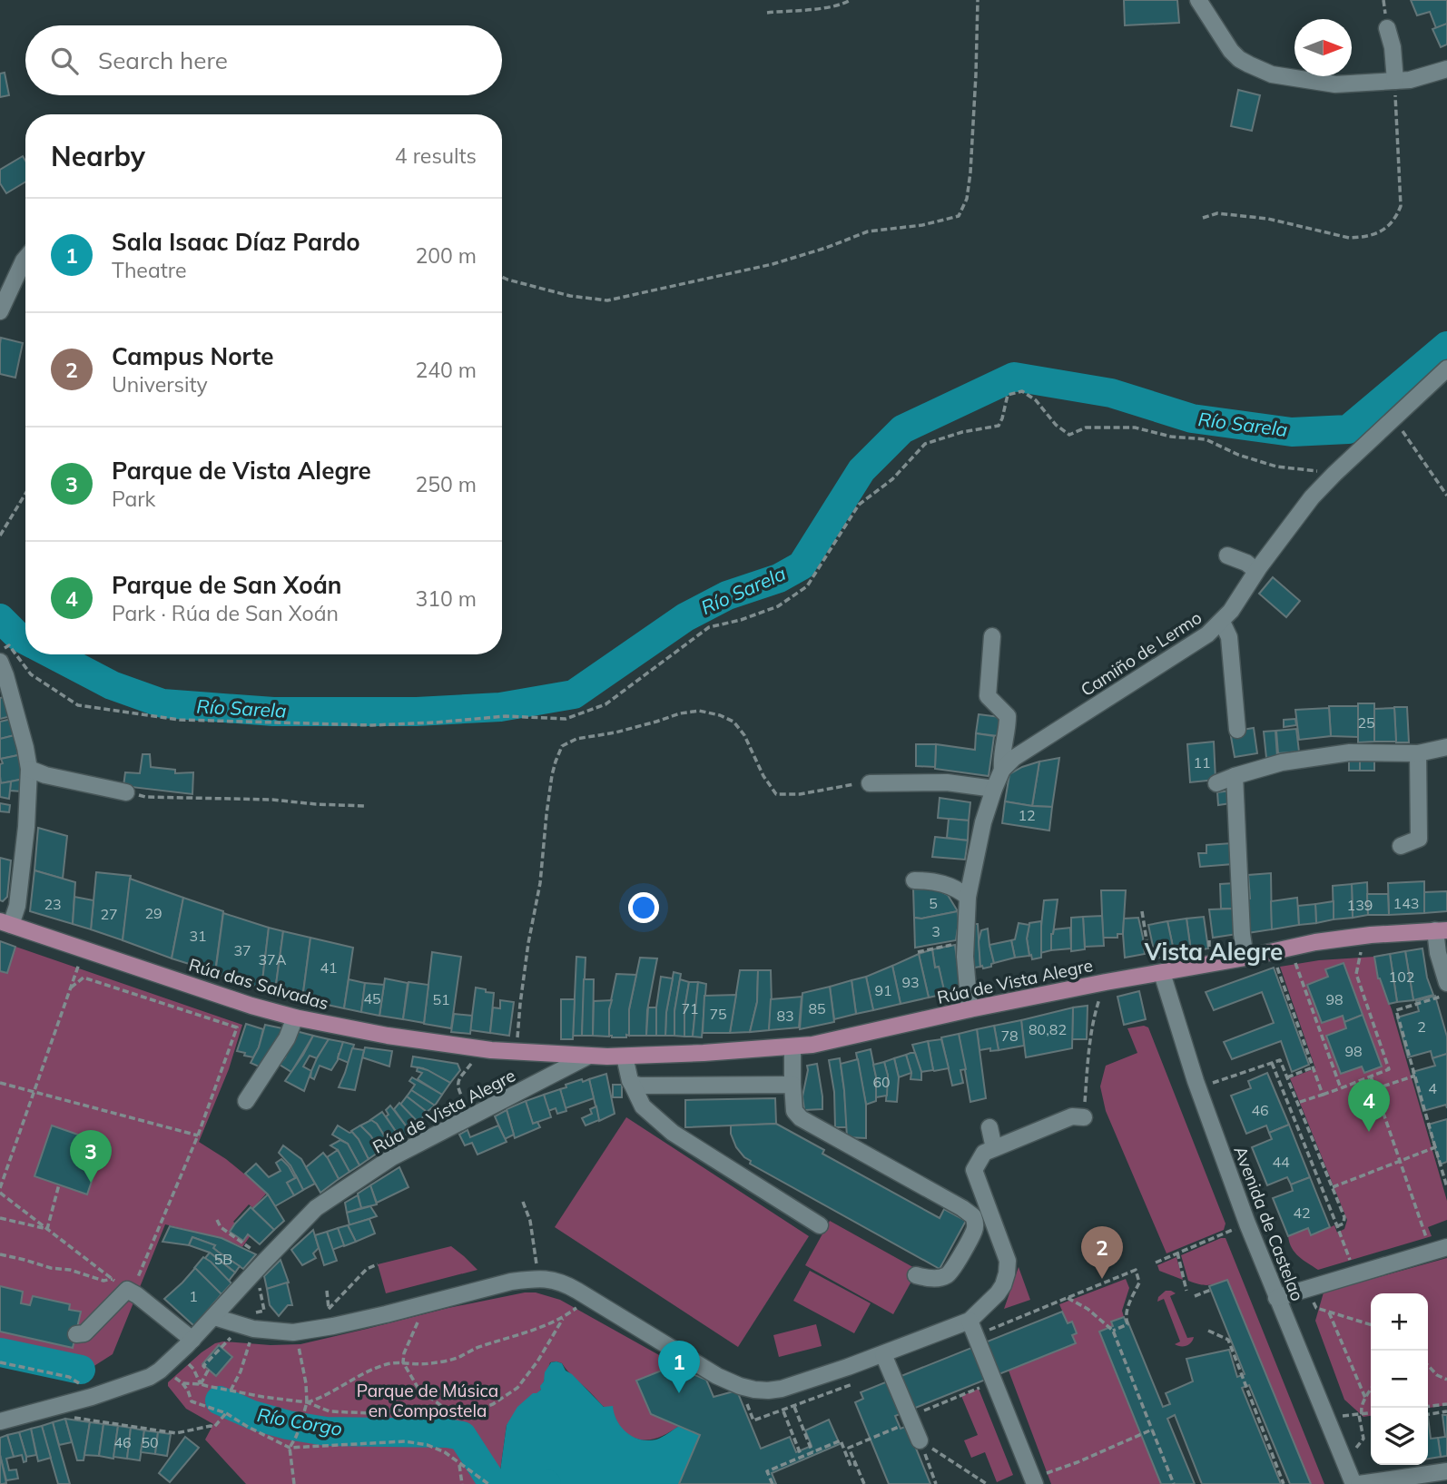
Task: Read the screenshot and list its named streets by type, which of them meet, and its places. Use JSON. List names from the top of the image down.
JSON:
{
  "streets": {
    "main road": ["Rúa de Vista Alegre", "Rúa das Salvadas"],
    "street": ["Camiño de Lermo", "Avenida de Castelao"]
  },
  "crossings": [
    ["Camiño de Lermo", "Rúa de Vista Alegre"],
    ["Rúa de Vista Alegre", "Rúa das Salvadas"],
    ["Rúa de Vista Alegre", "Avenida de Castelao"]
  ],
  "districts": ["Vista Alegre"],
  "water": ["Río Sarela", "Río Corgo"],
  "parks": ["Parque de Música en Compostela"],
  "house_numbers": [
    "25",
    "11",
    "12",
    "5",
    "143",
    "23",
    "139",
    "29",
    "27",
    "3",
    "31",
    "37",
    "37A",
    "41",
    "102",
    "93",
    "91",
    "45",
    "51",
    "98",
    "71",
    "85",
    "75",
    "83",
    "2",
    "80,82",
    "78",
    "98",
    "60",
    "4",
    "46",
    "44",
    "42",
    "5B",
    "1",
    "46",
    "50"
  ],
  "north": "right",
  "page": {
    "search": "Search here",
    "heading": ["Nearby", "4 results"],
    "list": [
      {
        "mark": "1",
        "name": "Sala Isaac Díaz Pardo",
        "note": "Theatre",
        "value": "200 m"
      },
      {
        "mark": "2",
        "name": "Campus Norte",
        "note": "University",
        "value": "240 m"
      },
      {
        "mark": "3",
        "name": "Parque de Vista Alegre",
        "note": "Park",
        "value": "250 m"
      },
      {
        "mark": "4",
        "name": "Parque de San Xoán",
        "note": "Park · Rúa de San Xoán",
        "value": "310 m"
      }
    ],
    "pins": [
      "4",
      "3",
      "2",
      "1"
    ],
    "map_buttons": ["+", "−"]
  }
}
